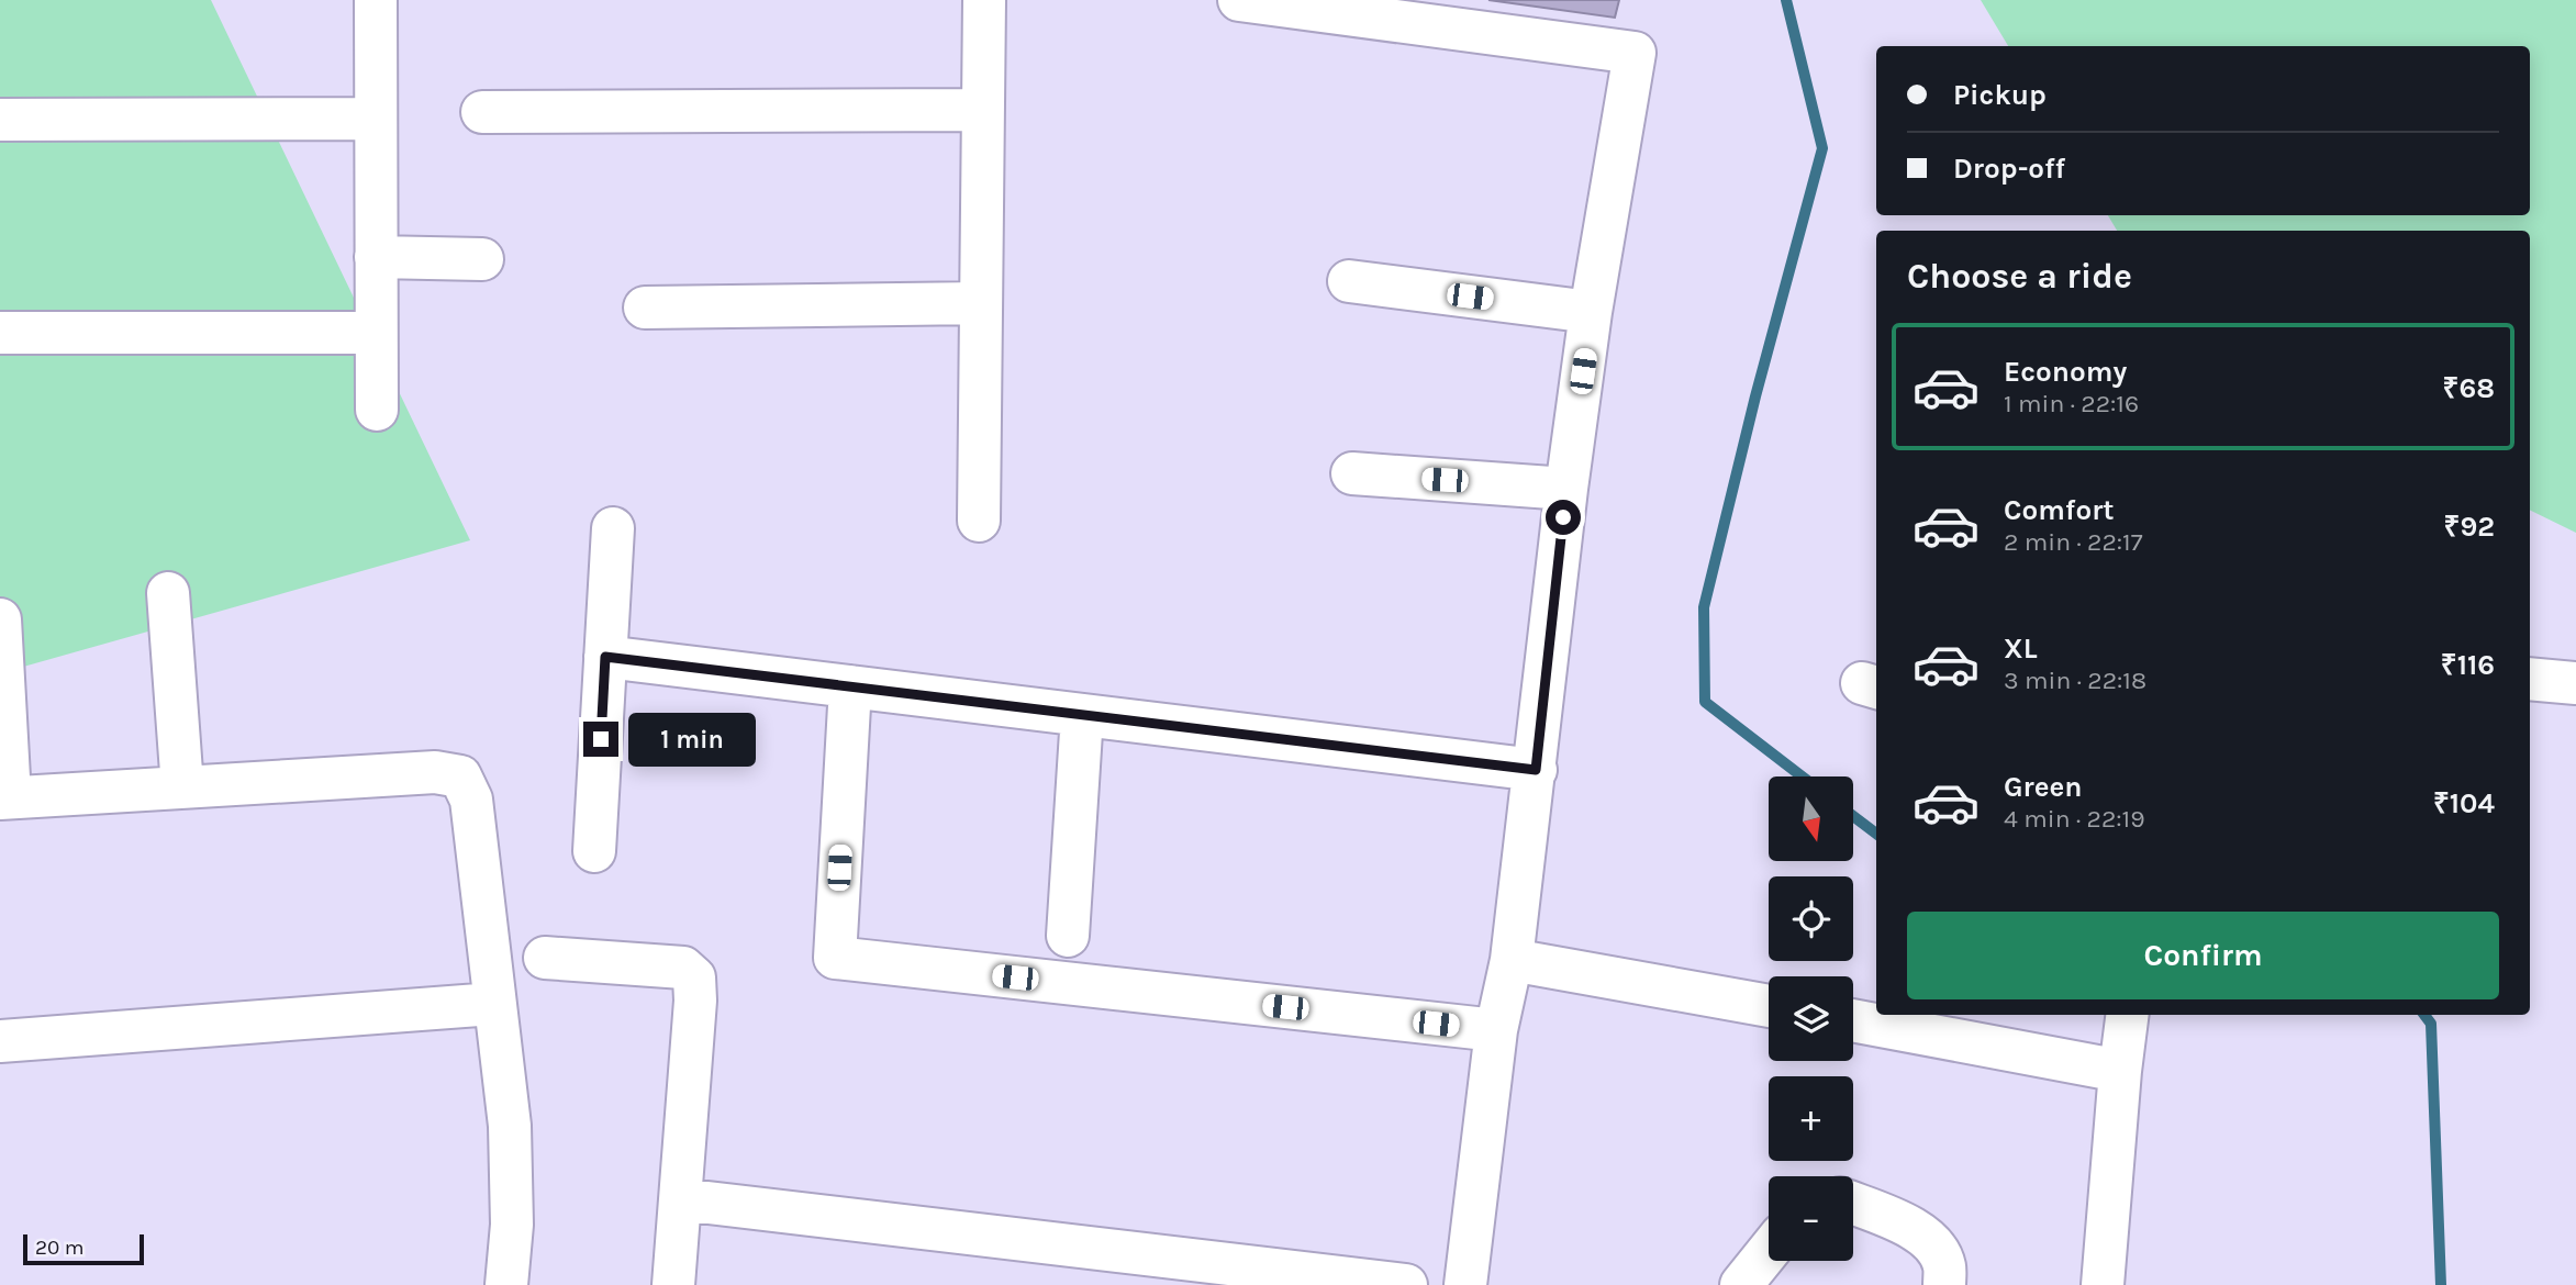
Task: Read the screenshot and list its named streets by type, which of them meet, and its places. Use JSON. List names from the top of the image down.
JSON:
{
  "scale_bar": "20 m",
  "north": "bottom",
  "page": {
    "banner": ["Pickup", "Drop-off"],
    "heading": "Choose a ride",
    "list": [
      {
        "name": "Economy",
        "note": "1 min · 22:16",
        "value": "₹68"
      },
      {
        "name": "Comfort",
        "note": "2 min · 22:17",
        "value": "₹92"
      },
      {
        "name": "XL",
        "note": "3 min · 22:18",
        "value": "₹116"
      },
      {
        "name": "Green",
        "note": "4 min · 22:19",
        "value": "₹104"
      }
    ],
    "bubble": "1 min",
    "map_buttons": ["+", "−"],
    "buttons": "Confirm",
    "scale": "20 m"
  }
}
